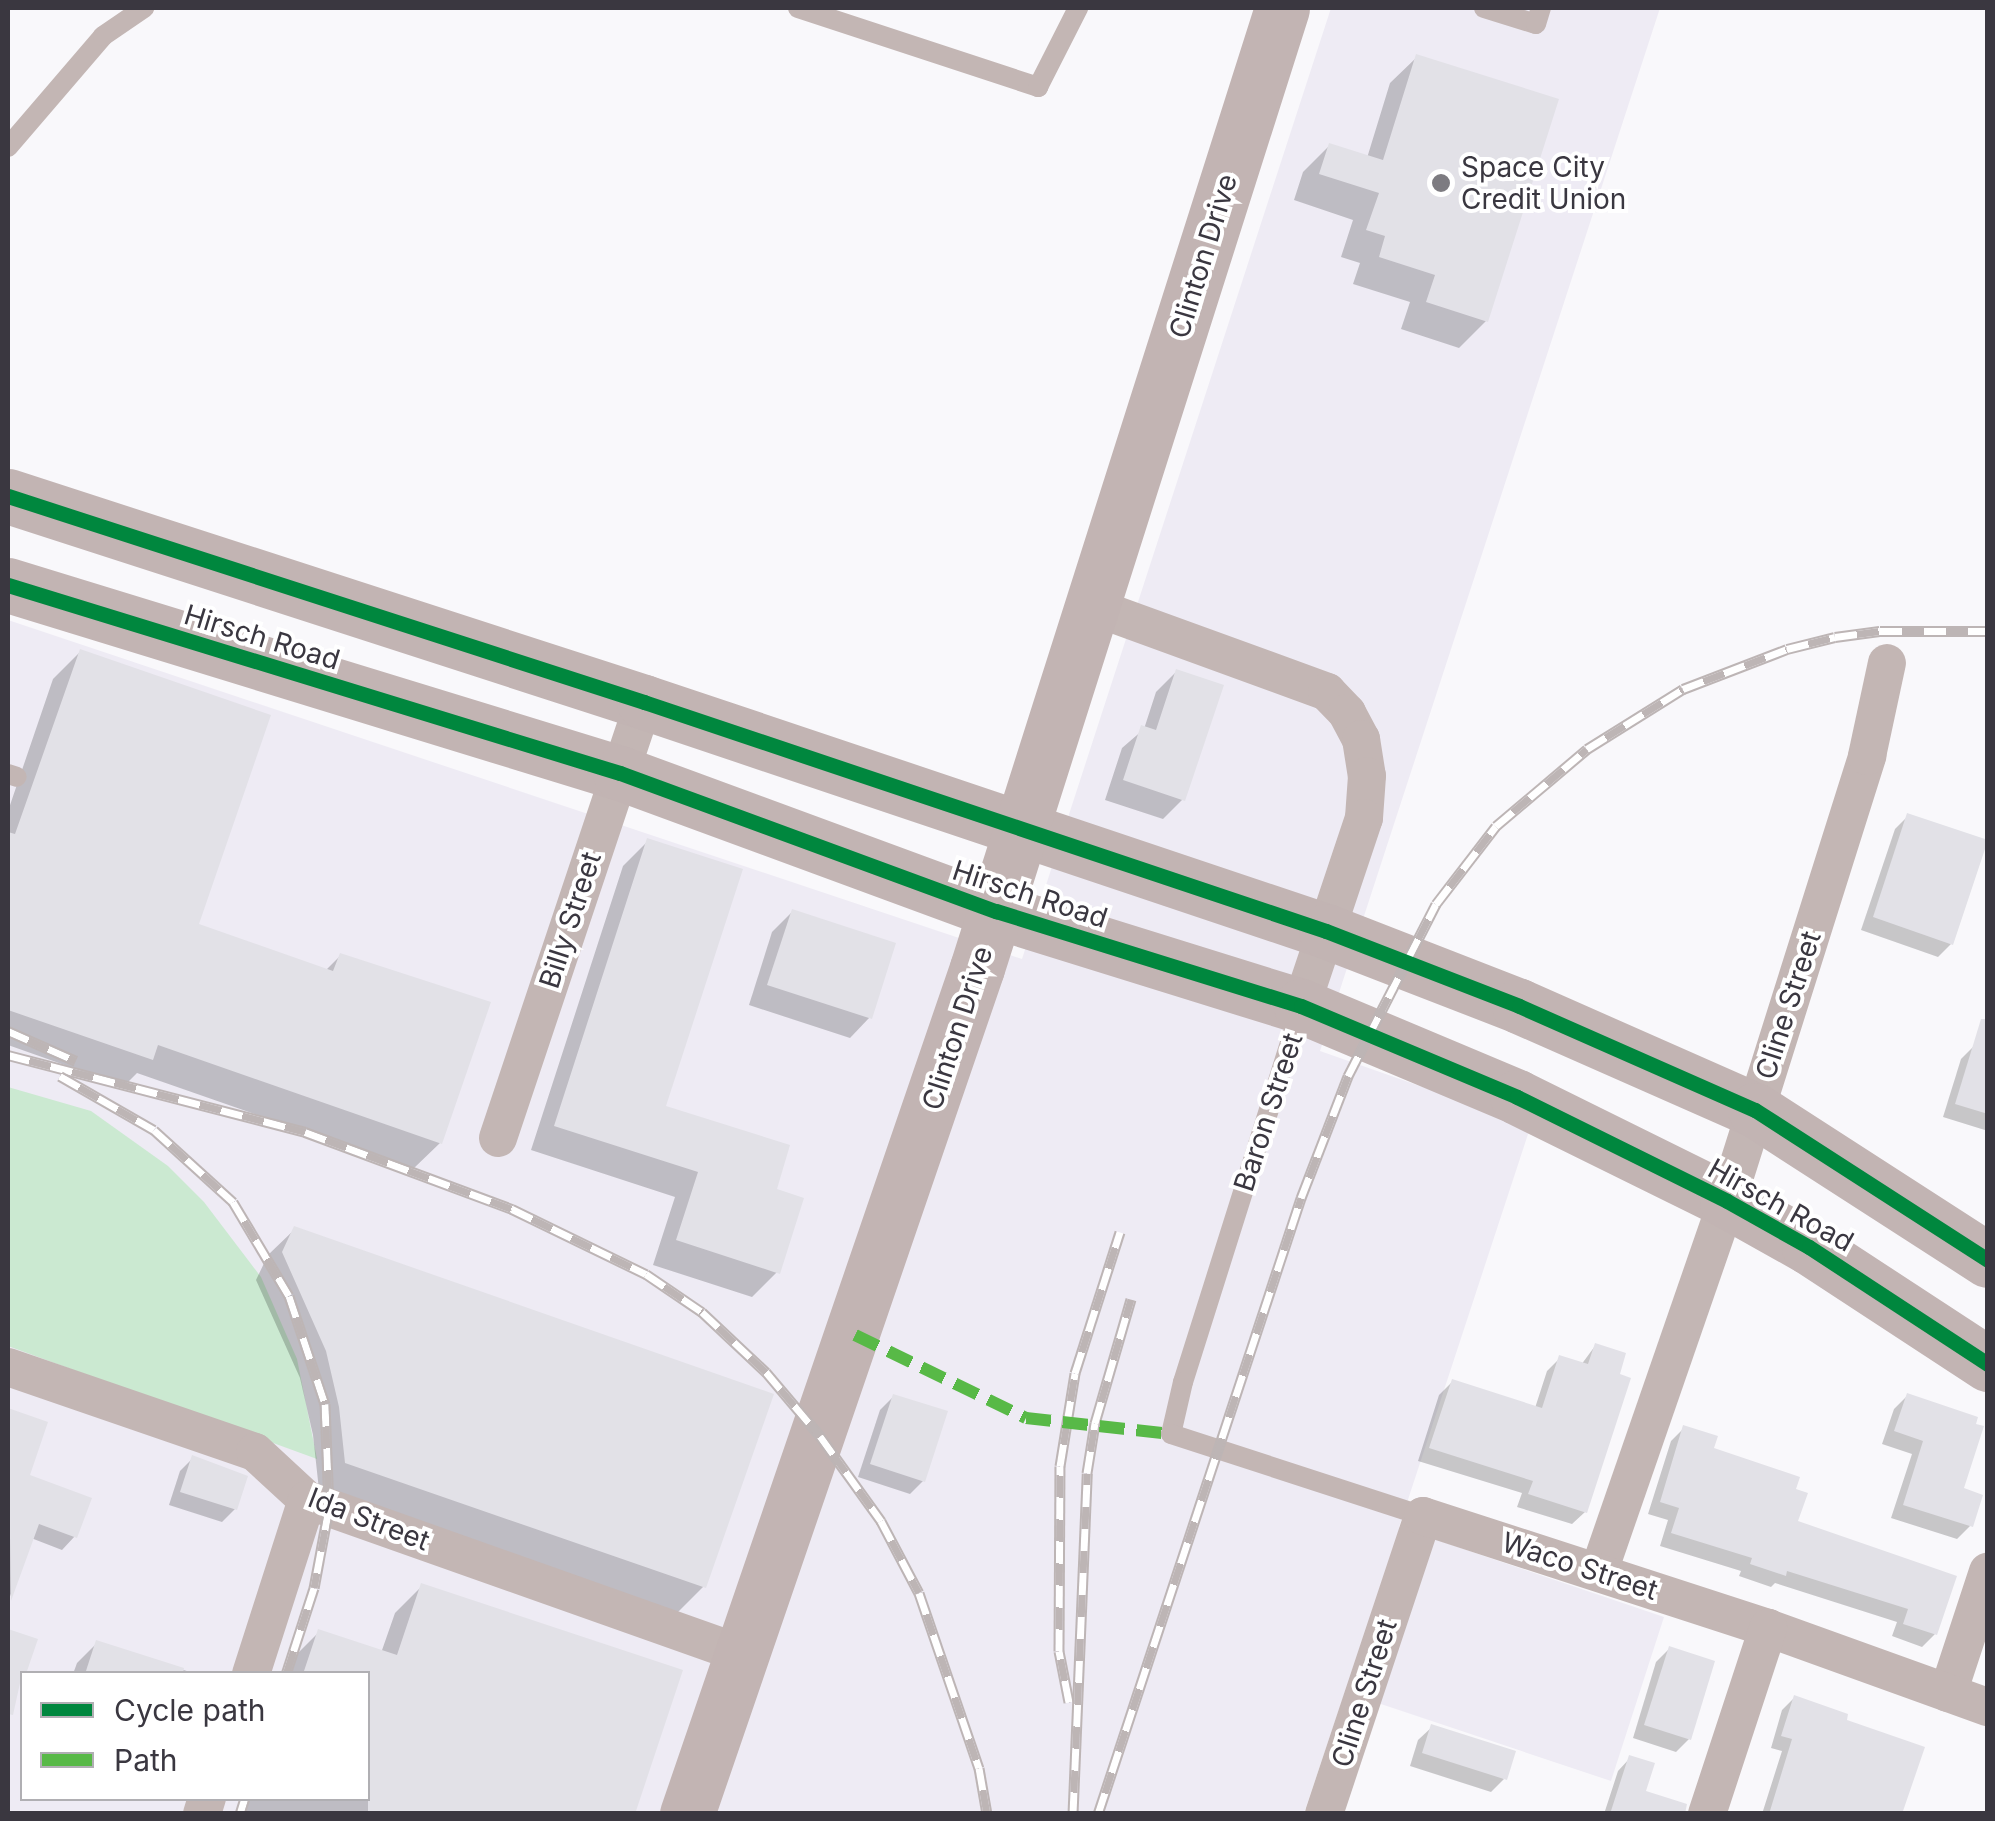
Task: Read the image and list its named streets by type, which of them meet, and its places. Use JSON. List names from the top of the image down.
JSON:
{
  "streets": {
    "main road": ["Clinton Drive", "Hirsch Road"],
    "street": [
      "Billy Street",
      "Cline Street",
      "Baron Street",
      "Ida Street",
      "Waco Street"
    ]
  },
  "crossings": [
    ["Clinton Drive", "Hirsch Road"],
    ["Clinton Drive", "Baron Street"],
    ["Clinton Drive", "Ida Street"],
    ["Hirsch Road", "Billy Street"],
    ["Hirsch Road", "Cline Street"],
    ["Hirsch Road", "Baron Street"],
    ["Cline Street", "Waco Street"],
    ["Baron Street", "Waco Street"]
  ],
  "places": ["Space City Credit Union"],
  "legend": ["Cycle path", "Path"]
}
